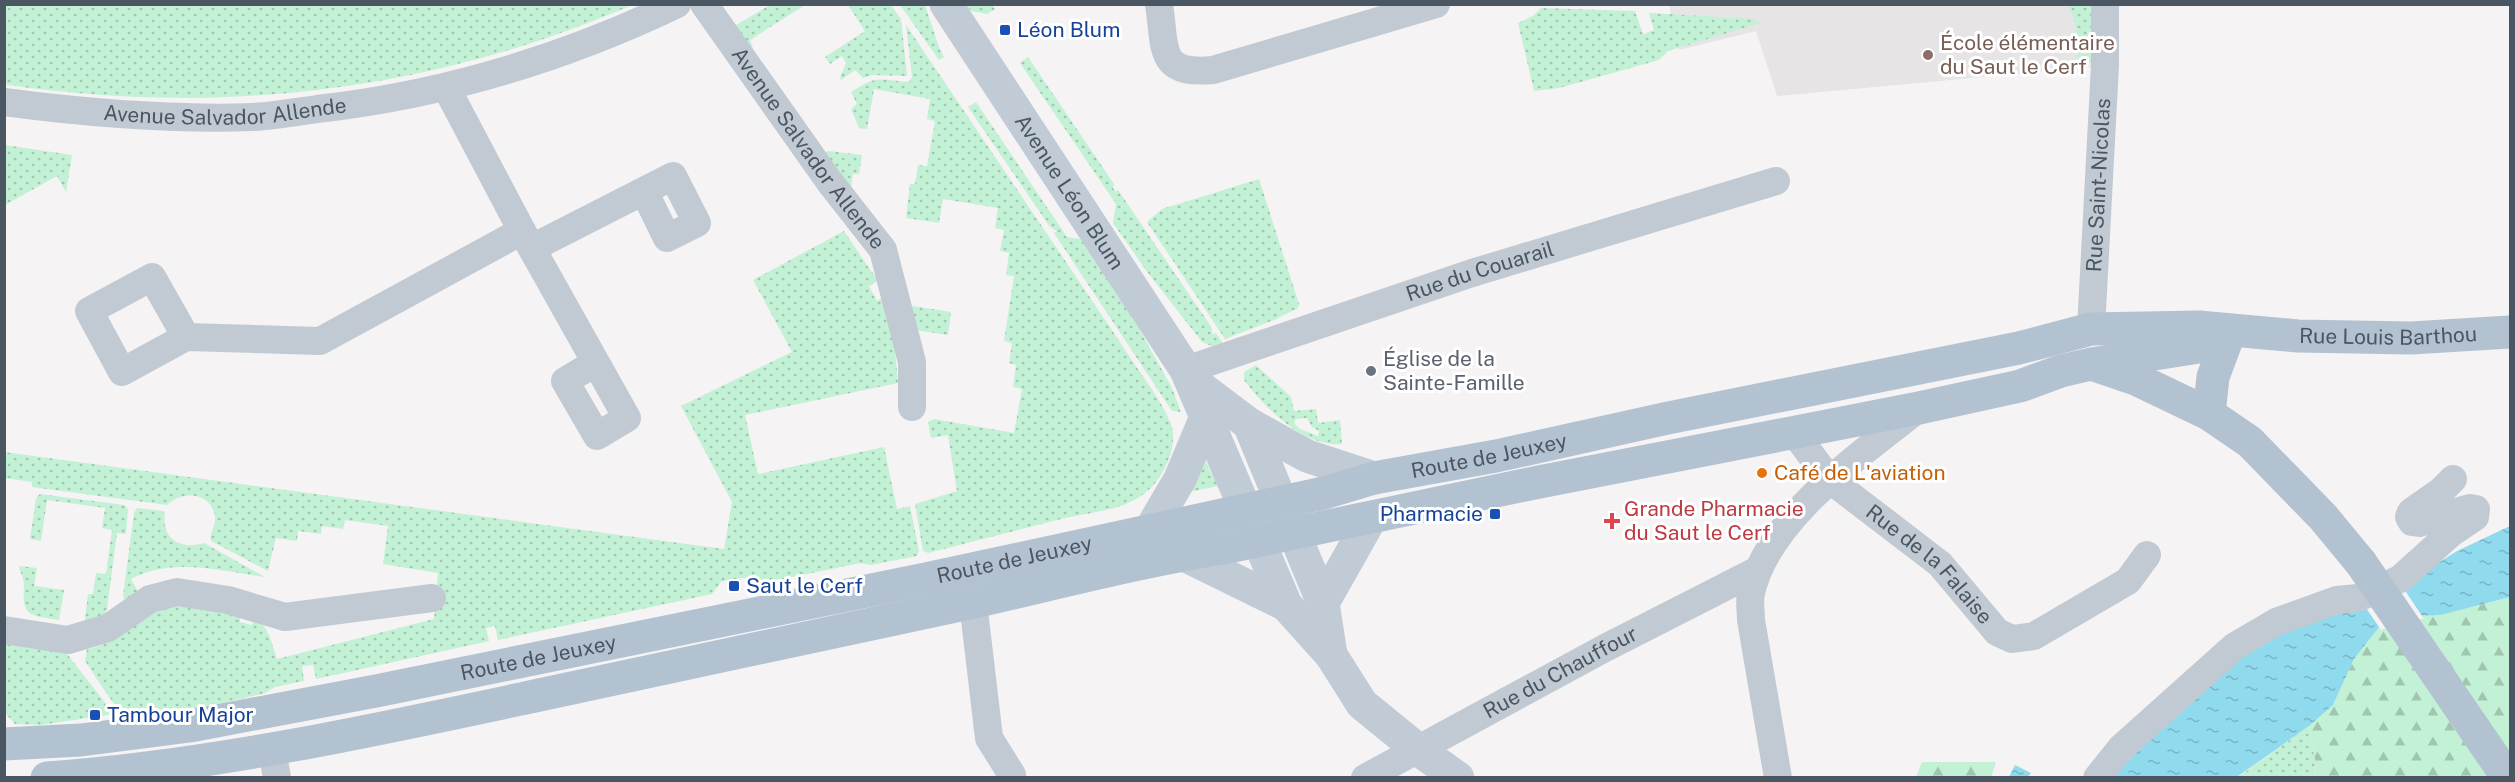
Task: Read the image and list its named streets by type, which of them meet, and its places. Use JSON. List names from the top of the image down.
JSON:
{
  "streets": {
    "main road": ["Rue Louis Barthou", "Route de Jeuxey"],
    "street": [
      "Avenue Salvador Allende",
      "Rue Saint-Nicolas",
      "Avenue Léon Blum",
      "Rue du Couarail",
      "Rue de la Falaise",
      "Rue du Chauffour"
    ]
  },
  "crossings": [
    ["Rue Saint-Nicolas", "Rue Louis Barthou"],
    ["Rue Saint-Nicolas", "Route de Jeuxey"],
    ["Avenue Léon Blum", "Rue du Couarail"],
    ["Avenue Léon Blum", "Route de Jeuxey"],
    ["Rue Louis Barthou", "Route de Jeuxey"],
    ["Route de Jeuxey", "Rue de la Falaise"]
  ],
  "places": {
    "transit": [
      "Léon Blum",
      "Pharmacie",
      "Saut le Cerf",
      "Tambour Major"
    ],
    "other": ["École élémentaire du Saut le Cerf", "Église de la Sainte-Famille", "Café de L'aviation"],
    "health": ["Grande Pharmacie du Saut le Cerf"]
  }
}
